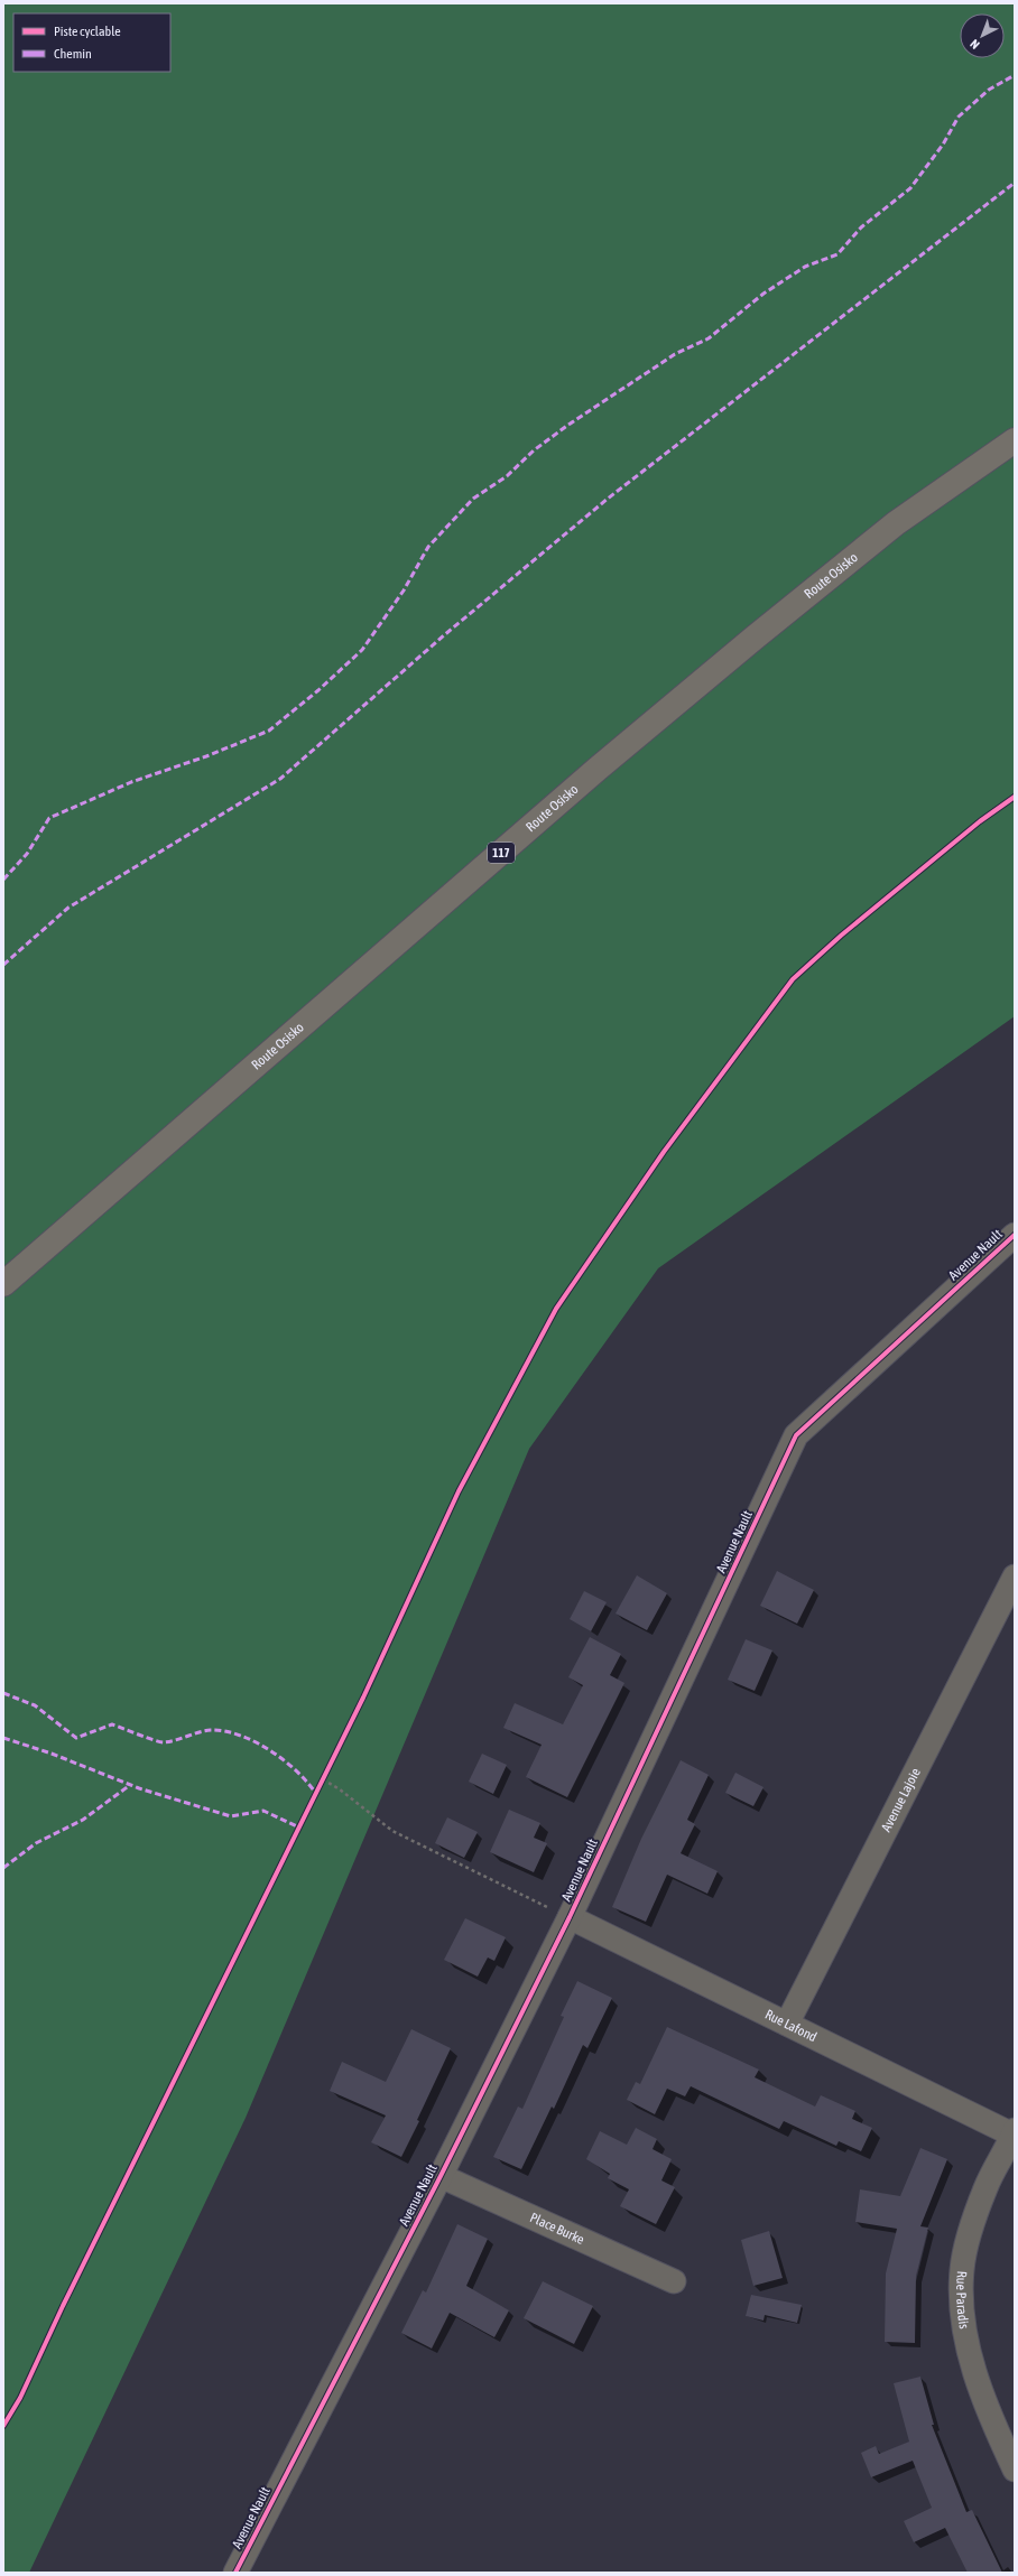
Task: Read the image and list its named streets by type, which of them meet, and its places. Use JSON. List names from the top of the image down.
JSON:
{
  "streets": {
    "highway": ["Route Osisko", "117"],
    "street": [
      "Avenue Nault",
      "Avenue Lajoie",
      "Rue Lafond",
      "Place Burke",
      "Rue Paradis"
    ]
  },
  "crossings": [
    ["Avenue Nault", "Rue Lafond"],
    ["Avenue Nault", "Place Burke"],
    ["Avenue Lajoie", "Rue Lafond"],
    ["Rue Lafond", "Rue Paradis"]
  ],
  "legend": ["Piste cyclable", "Chemin"],
  "north": "bottom left"
}
